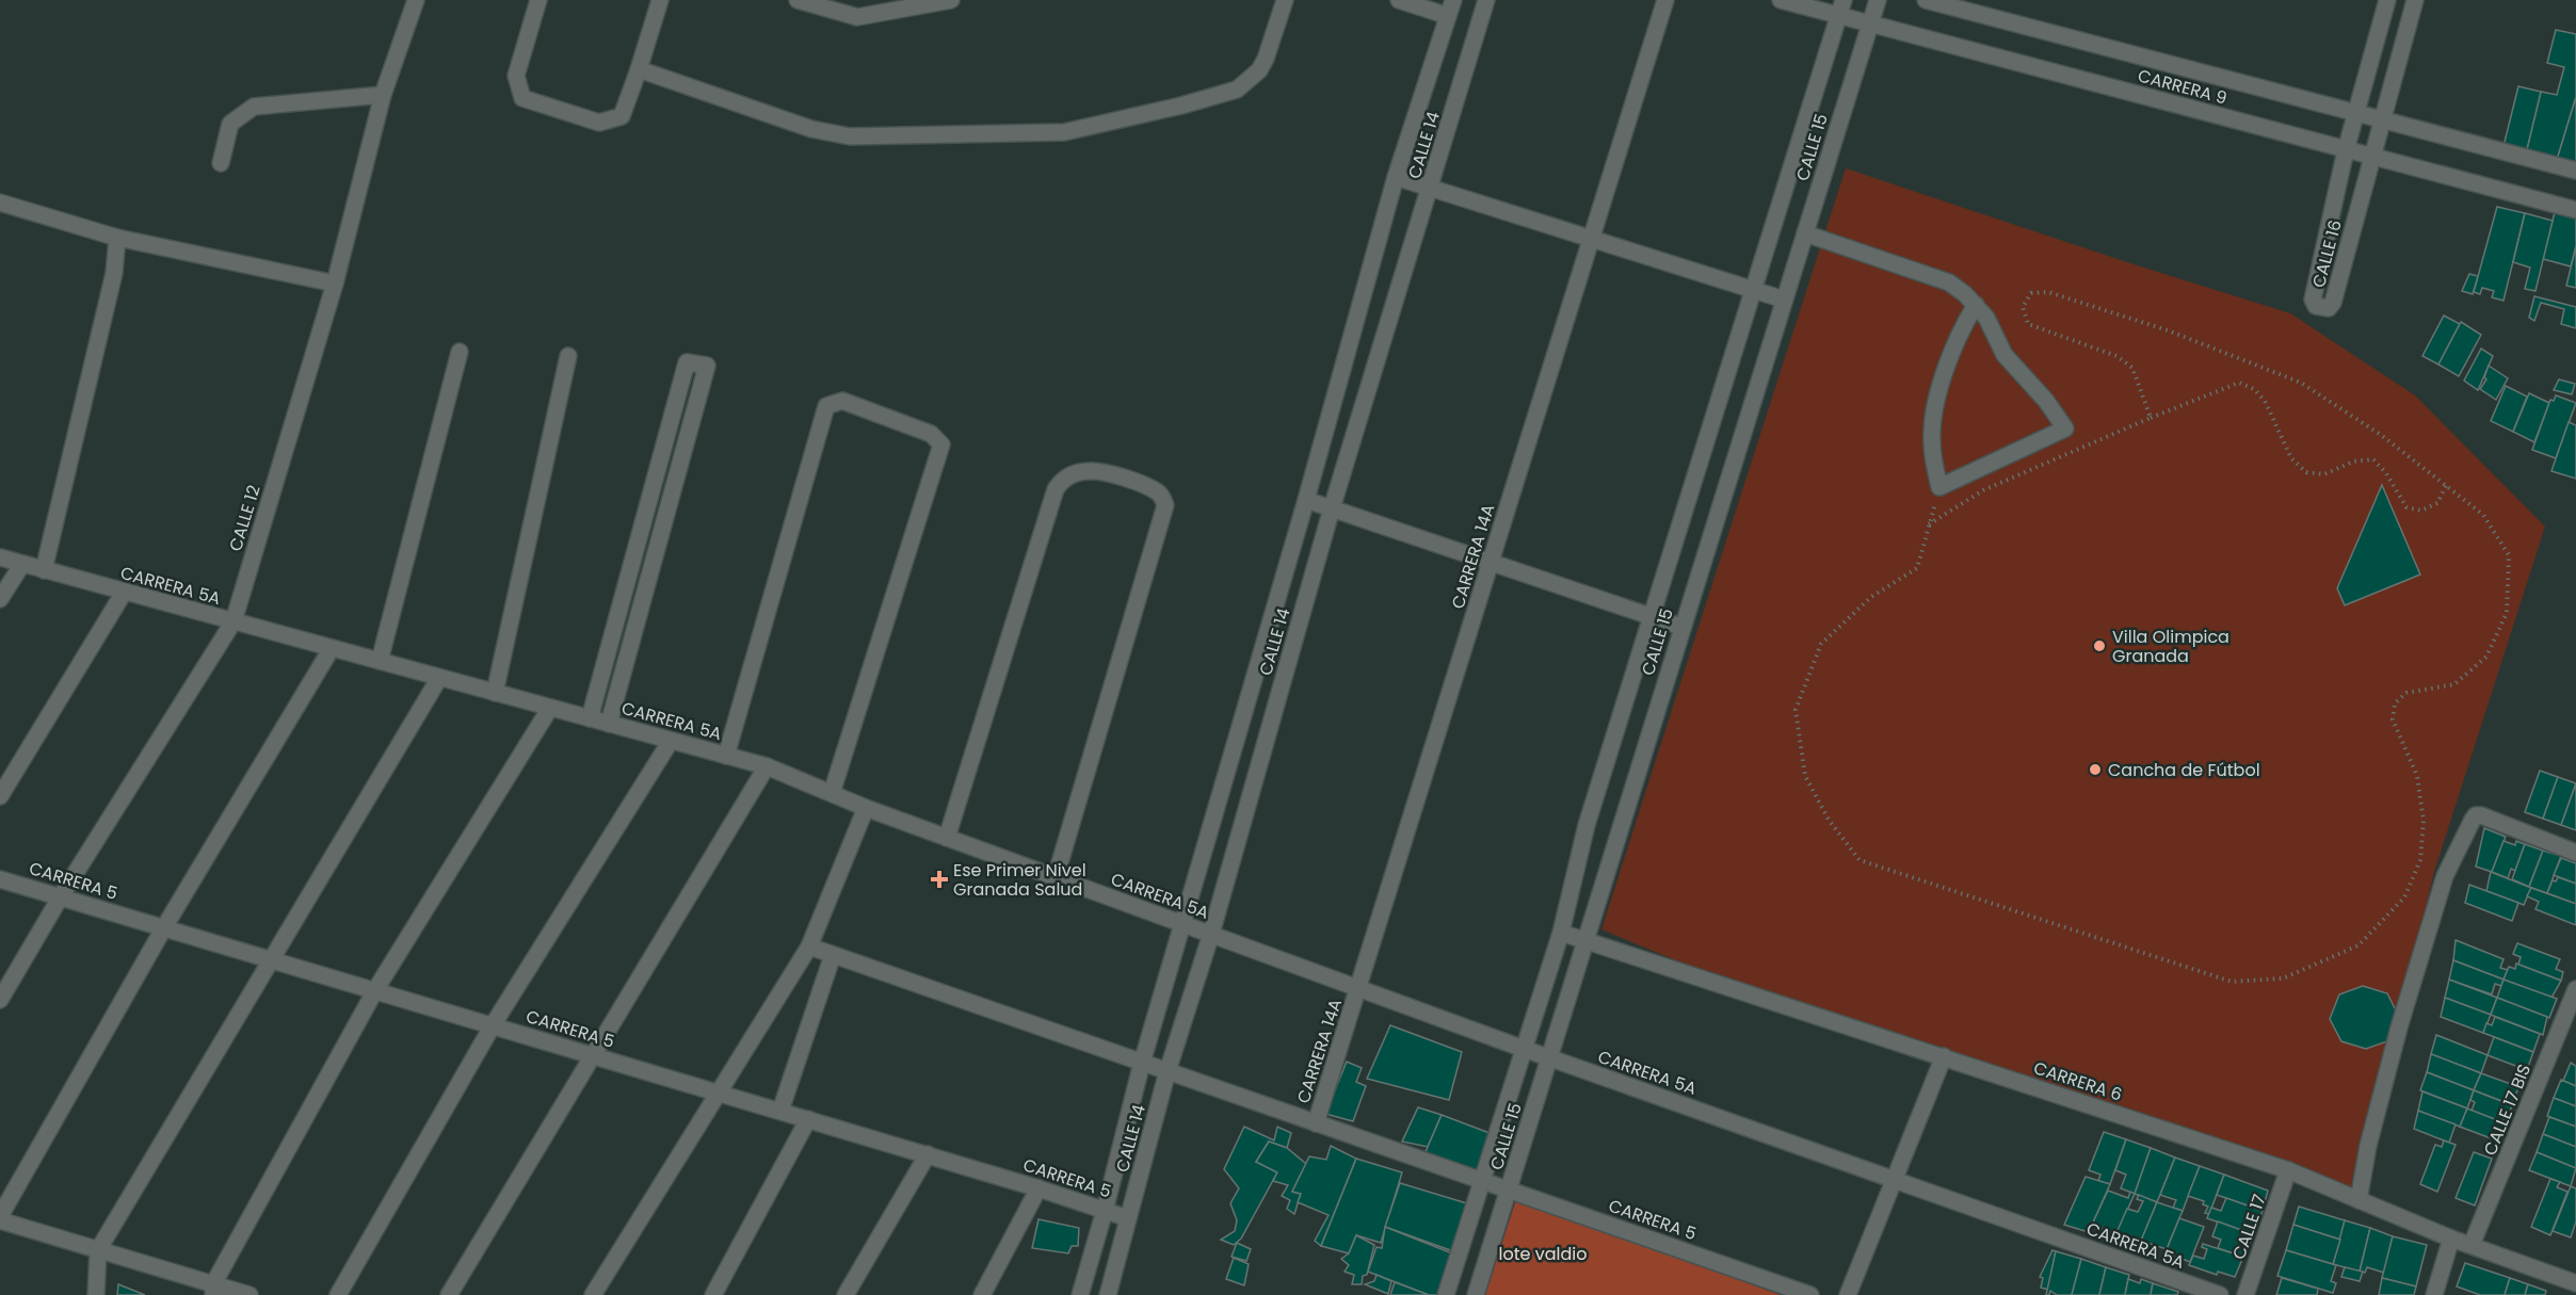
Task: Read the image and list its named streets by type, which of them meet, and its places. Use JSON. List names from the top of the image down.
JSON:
{
  "streets": {
    "street": [
      "CARRERA 9",
      "CALLE 14",
      "CALLE 15",
      "CALLE 16",
      "CALLE 12",
      "CARRERA 14A",
      "CARRERA 5A",
      "CARRERA 5",
      "CARRERA 6",
      "CALLE 17 BIS",
      "CALLE 17"
    ]
  },
  "crossings": [
    ["CARRERA 9", "CALLE 15"],
    ["CARRERA 9", "CALLE 16"],
    ["CALLE 14", "CARRERA 5A"],
    ["CALLE 14", "CARRERA 5"],
    ["CALLE 15", "CARRERA 5A"],
    ["CALLE 15", "CARRERA 5"],
    ["CALLE 15", "CARRERA 6"],
    ["CALLE 12", "CARRERA 5A"],
    ["CALLE 12", "CARRERA 5"],
    ["CARRERA 14A", "CARRERA 5A"],
    ["CARRERA 14A", "CARRERA 5"],
    ["CARRERA 6", "CALLE 17 BIS"],
    ["CARRERA 6", "CALLE 17"]
  ],
  "parks": ["lote valdio"],
  "places": {
    "other": ["Villa Olimpica Granada", "Cancha de Fútbol"],
    "health": ["Ese Primer Nivel Granada Salud"]
  }
}
